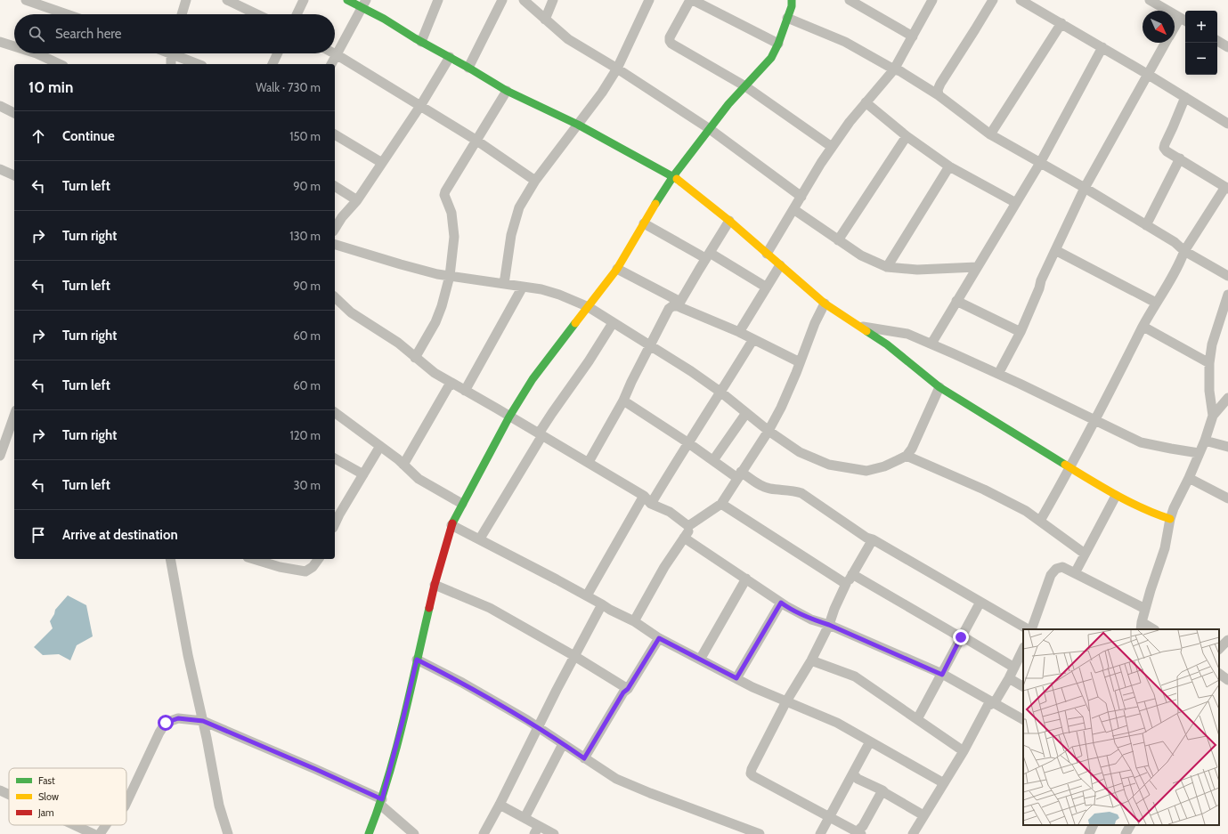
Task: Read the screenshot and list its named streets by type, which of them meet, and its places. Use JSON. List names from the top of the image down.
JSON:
{
  "legend": ["Fast", "Slow", "Jam"],
  "north": "bottom right",
  "page": {
    "map_buttons": ["+", "−"],
    "search": "Search here",
    "heading": ["10 min", "Walk · 730 m"],
    "list": [
      ["Continue", "150 m"],
      ["Turn left", "90 m"],
      ["Turn right", "130 m"],
      ["Turn left", "90 m"],
      ["Turn right", "60 m"],
      ["Turn left", "60 m"],
      ["Turn right", "120 m"],
      ["Turn left", "30 m"],
      "Arrive at destination"
    ]
  }
}
